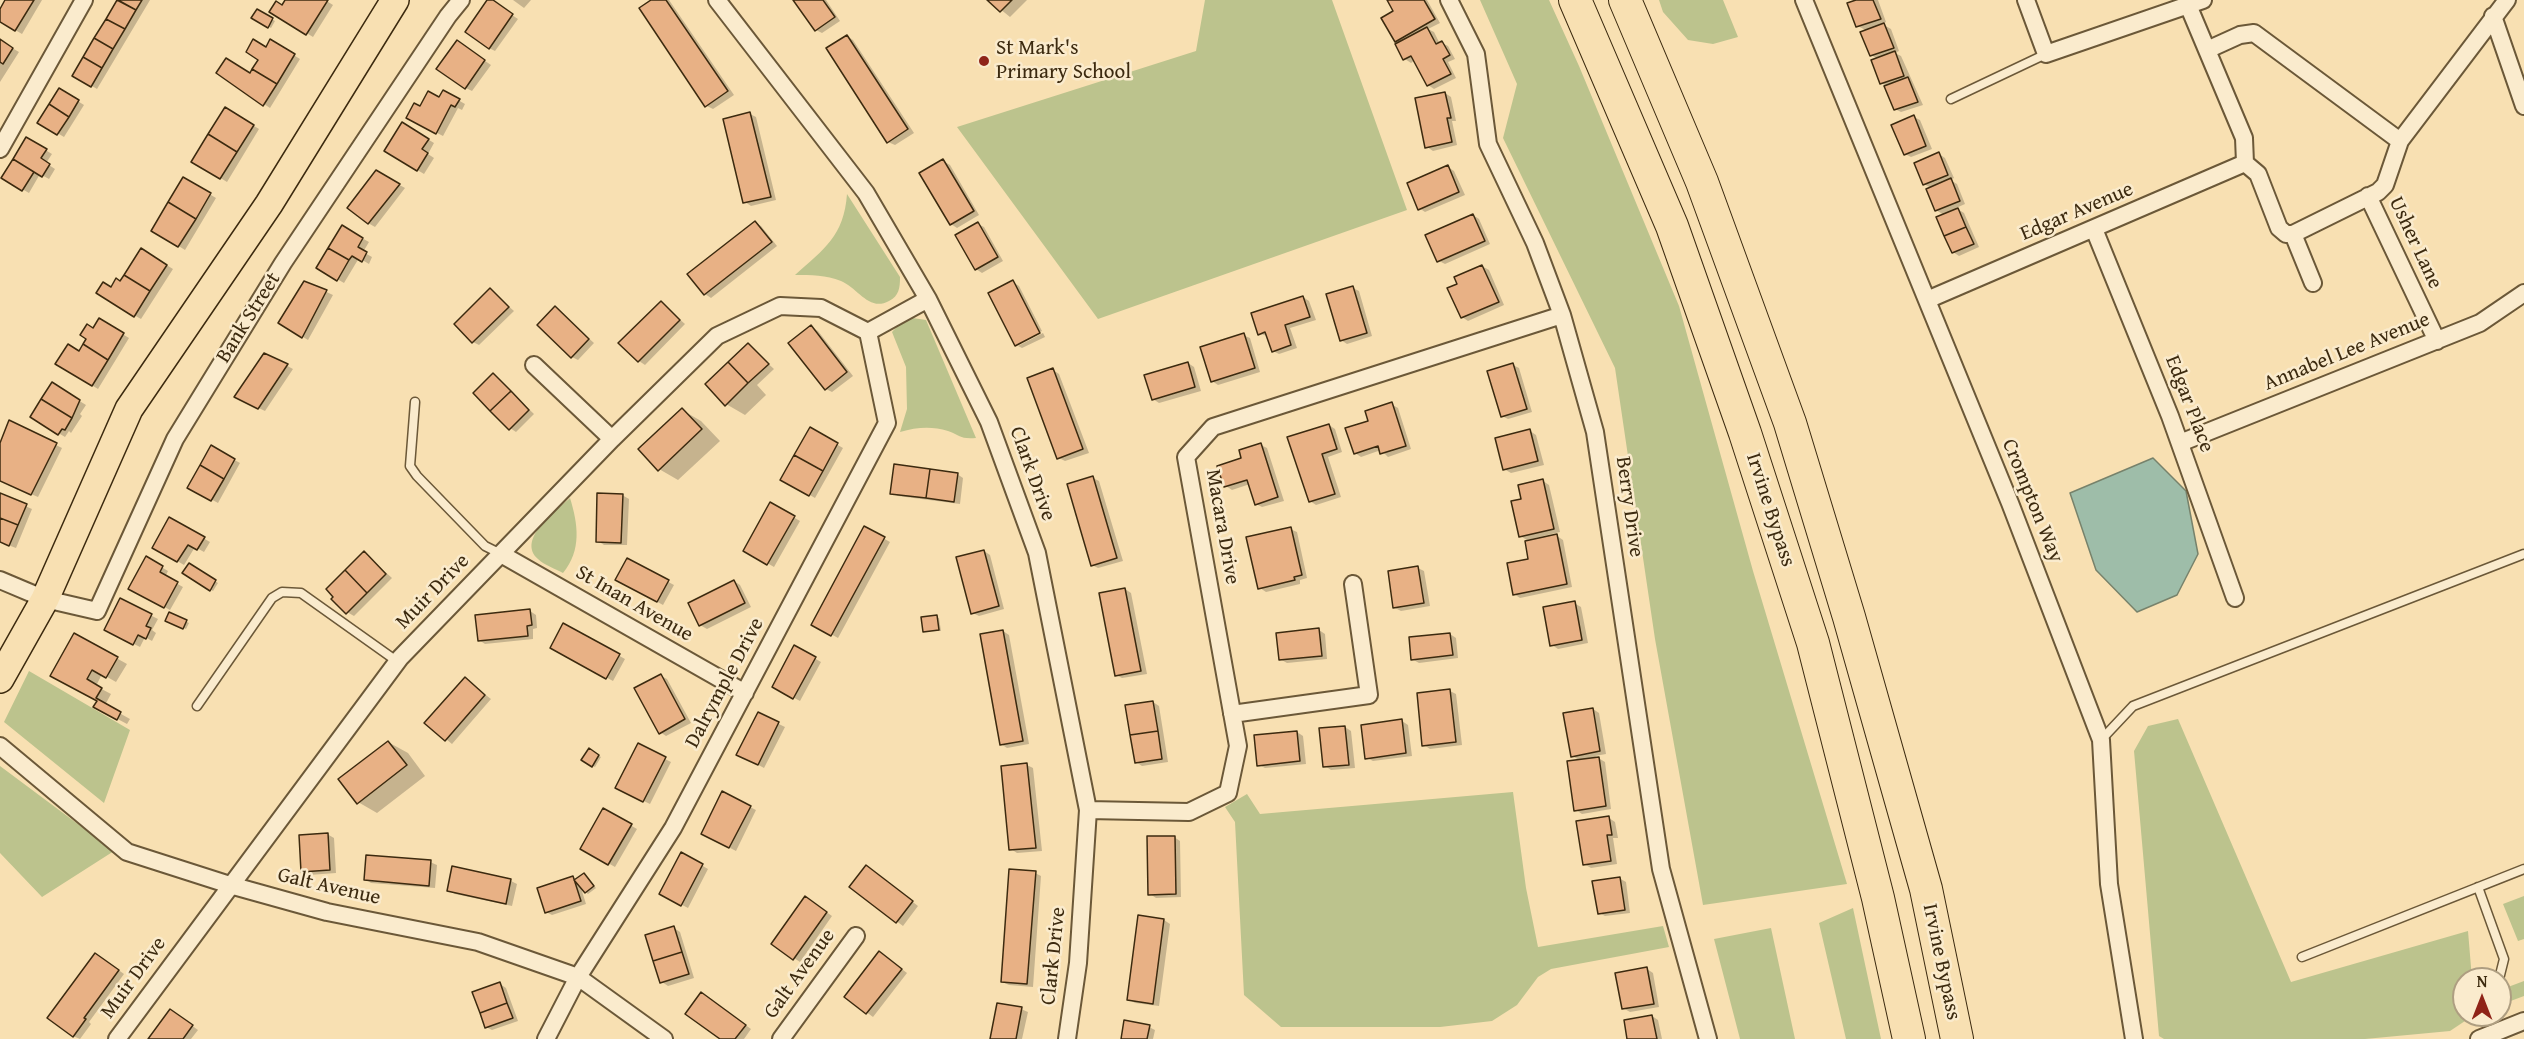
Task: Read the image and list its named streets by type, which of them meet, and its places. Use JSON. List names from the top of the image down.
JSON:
{
  "streets": {
    "highway": ["Irvine Bypass"],
    "street": [
      "Edgar Avenue",
      "Usher Lane",
      "Bank Street",
      "Annabel Lee Avenue",
      "Edgar Place",
      "Clark Drive",
      "Crompton Way",
      "Berry Drive",
      "Macara Drive",
      "Muir Drive",
      "St Inan Avenue",
      "Dalrymple Drive",
      "Galt Avenue"
    ]
  },
  "crossings": [
    ["Edgar Avenue", "Edgar Place"],
    ["Edgar Avenue", "Crompton Way"],
    ["Usher Lane", "Annabel Lee Avenue"],
    ["Annabel Lee Avenue", "Edgar Place"],
    ["Clark Drive", "Macara Drive"],
    ["Berry Drive", "Macara Drive"],
    ["Muir Drive", "St Inan Avenue"],
    ["Muir Drive", "Dalrymple Drive"],
    ["Muir Drive", "Galt Avenue"],
    ["St Inan Avenue", "Dalrymple Drive"],
    ["Dalrymple Drive", "Galt Avenue"]
  ],
  "places": ["St Mark's Primary School"],
  "north": "top"
}
